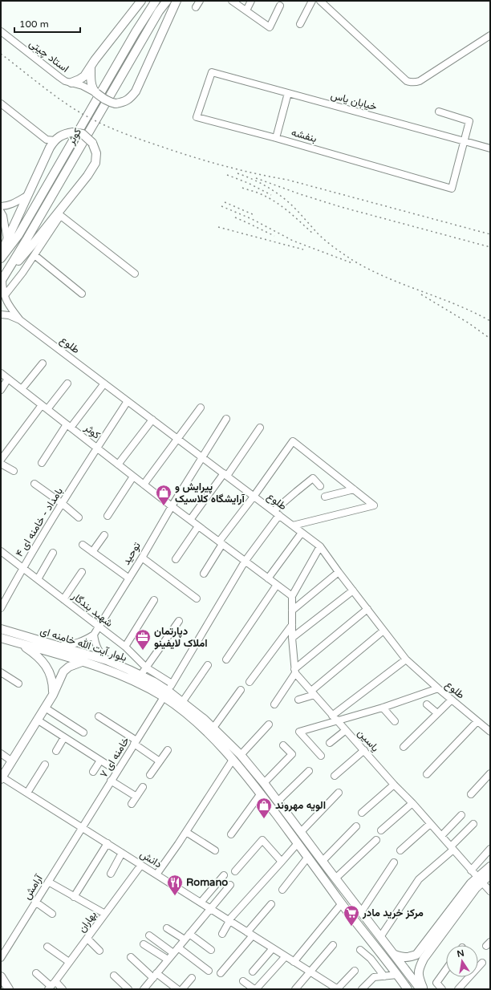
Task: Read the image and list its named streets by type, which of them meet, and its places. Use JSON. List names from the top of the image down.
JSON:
{
  "streets": {
    "main road": ["کوثر", "بلوار آیت الله خامنه ای"],
    "street": [
      "استاد چیتی",
      "خیابان یاس",
      "بنفشه",
      "طلوع",
      "بامداد - خامنه ای ۴",
      "توحید",
      "شهید بندگار",
      "یاسین",
      "خامنه ای ۷",
      "دانش",
      "آرامش",
      "بهاران"
    ]
  },
  "crossings": [
    ["خیابان یاس", "بنفشه"],
    ["کوثر", "بامداد - خامنه ای ۴"],
    ["کوثر", "توحید"],
    ["کوثر", "خامنه ای ۷"],
    ["طلوع", "بامداد - خامنه ای ۴"],
    ["طلوع", "توحید"],
    ["طلوع", "خامنه ای ۷"],
    ["بامداد - خامنه ای ۴", "شهید بندگار"],
    ["توحید", "شهید بندگار"],
    ["شهید بندگار", "خامنه ای ۷"],
    ["بلوار آیت الله خامنه ای", "خامنه ای ۷"],
    ["خامنه ای ۷", "دانش"],
    ["خامنه ای ۷", "آرامش"],
    ["دانش", "آرامش"],
    ["دانش", "بهاران"]
  ],
  "places": {
    "shop": ["پیرایش و آرایشگاه کلاسیک", "الویه مهروند"],
    "office": ["دپارتمان املاک لایفینو"],
    "restaurant": ["Romano"],
    "supermarket": ["مرکز خرید مادر"]
  },
  "scale_bar": "100 m",
  "north": "top"
}
